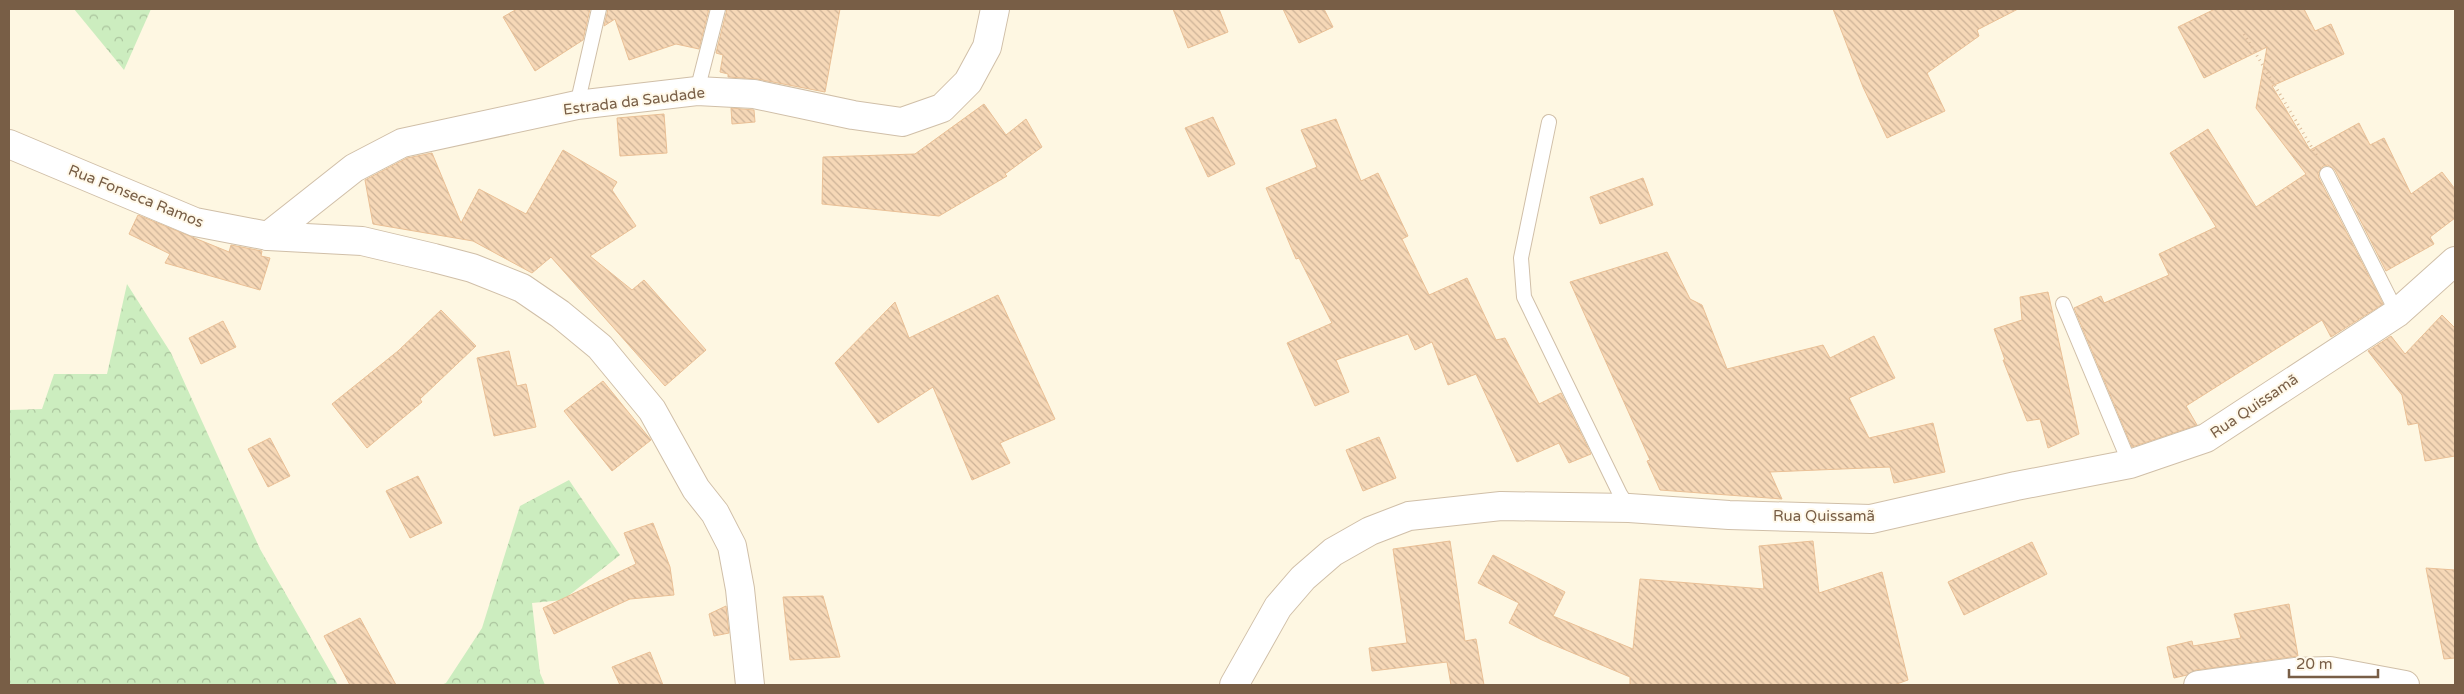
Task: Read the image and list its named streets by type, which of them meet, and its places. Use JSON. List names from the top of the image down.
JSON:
{
  "streets": {
    "street": ["Estrada da Saudade", "Rua Fonseca Ramos", "Rua Quissamã"]
  },
  "crossings": [
    ["Estrada da Saudade", "Rua Fonseca Ramos"]
  ],
  "scale_bar": "20 m"
}
